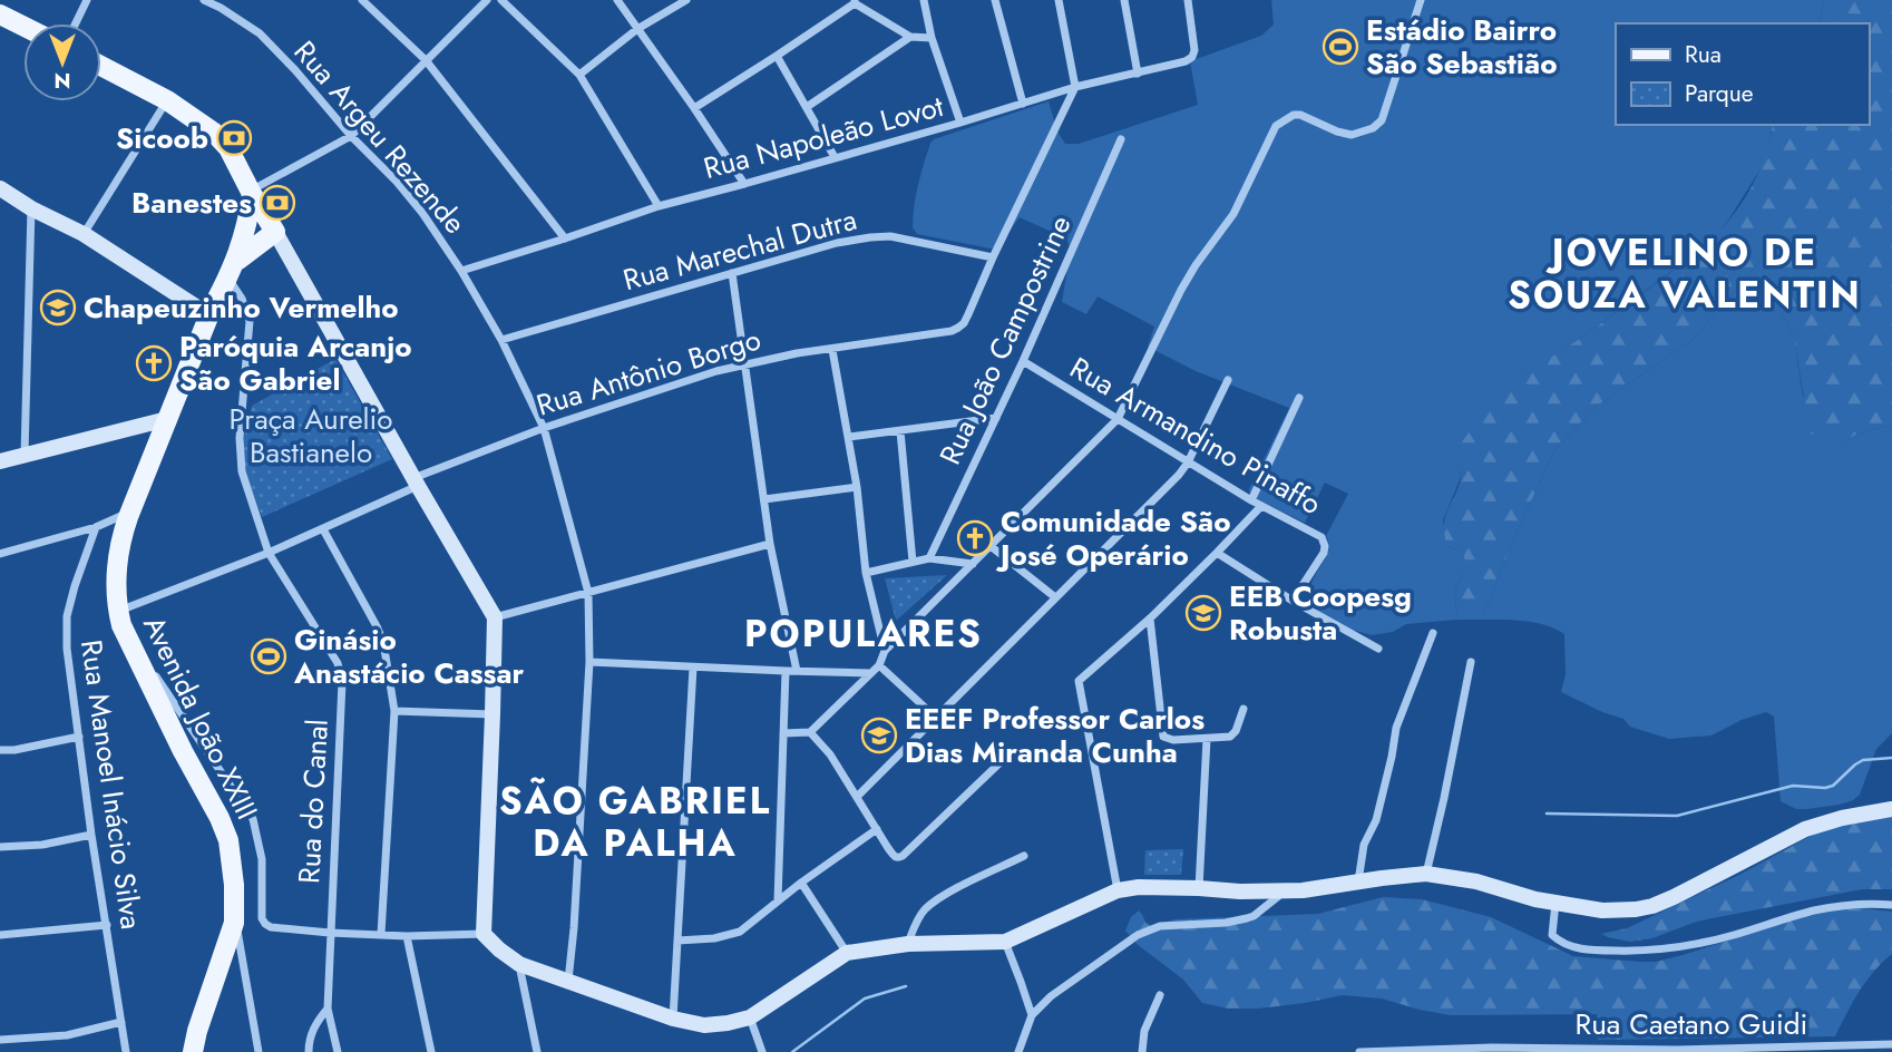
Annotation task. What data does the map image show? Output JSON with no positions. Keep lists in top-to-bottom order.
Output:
{
  "streets": {
    "main road": ["Avenida João XXIII"],
    "street": [
      "Rua Argeu Rezende",
      "Rua Napoleão Lovot",
      "Rua Marechal Dutra",
      "Rua João Campostrine",
      "Rua Antônio Borgo",
      "Rua Armandino Pinaffo",
      "Rua Manoel Inácio Silva",
      "Rua do Canal",
      "Rua Caetano Guidi"
    ]
  },
  "crossings": [
    ["Rua Argeu Rezende", "Rua Napoleão Lovot"],
    ["Rua Argeu Rezende", "Rua Marechal Dutra"],
    ["Rua Argeu Rezende", "Rua Antônio Borgo"],
    ["Rua Marechal Dutra", "Rua Antônio Borgo"],
    ["Rua João Campostrine", "Rua Armandino Pinaffo"],
    ["Rua Antônio Borgo", "Avenida João XXIII"],
    ["Rua Antônio Borgo", "Rua do Canal"],
    ["Avenida João XXIII", "Rua do Canal"]
  ],
  "districts": ["JOVELINO DE SOUZA VALENTIN", "POPULARES", "SÃO GABRIEL DA PALHA"],
  "parks": ["Praça Aurelio Bastianelo"],
  "places": {
    "sports": ["Estádio Bairro São Sebastião", "Ginásio Anastácio Cassar"],
    "bank": ["Sicoob", "Banestes"],
    "school or university": ["Chapeuzinho Vermelho", "EEB Coopesg Robusta", "EEEF Professor Carlos Dias Miranda Cunha"],
    "church": ["Paróquia Arcanjo São Gabriel", "Comunidade São José Operário"]
  },
  "legend": ["Rua", "Parque"],
  "north": "bottom"
}
